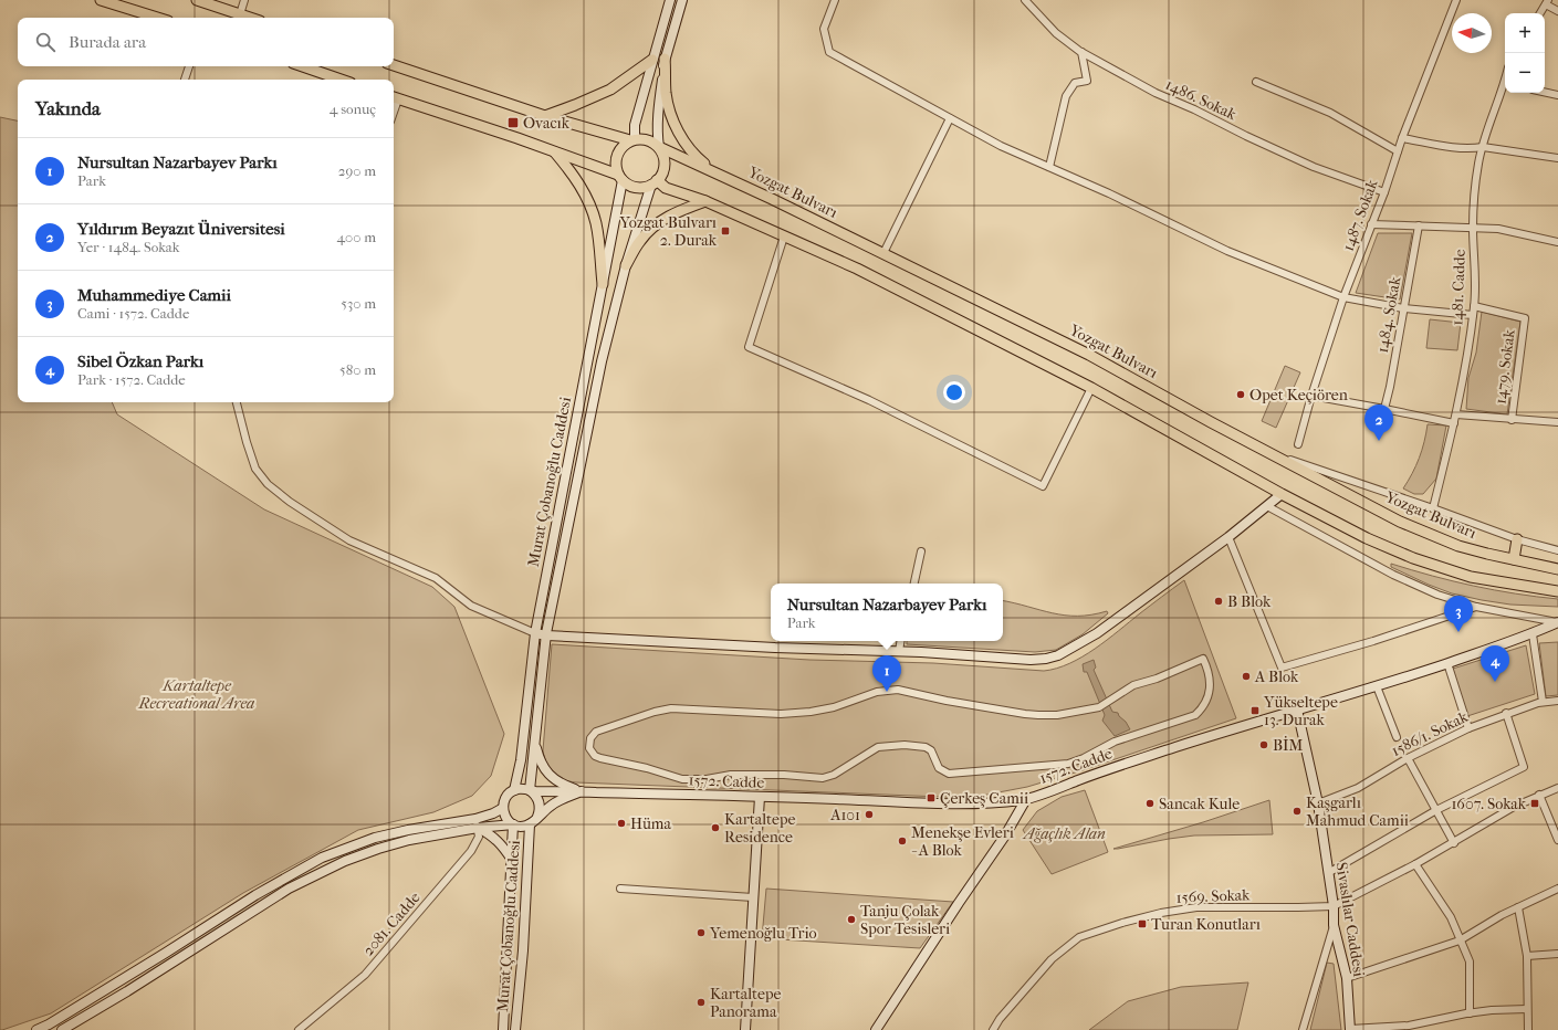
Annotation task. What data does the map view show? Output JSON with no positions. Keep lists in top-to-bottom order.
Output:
{
  "streets": {
    "main road": [
      "Yozgat Bulvarı",
      "Murat Çobanoğlu Caddesi",
      "1572. Cadde",
      "Sivaslılar Caddesi"
    ],
    "street": [
      "1486. Sokak",
      "1487. Sokak",
      "1481. Cadde",
      "1484. Sokak",
      "1479. Sokak",
      "1586/1. Sokak",
      "1569. Sokak",
      "2081. Cadde"
    ]
  },
  "crossings": [
    ["1486. Sokak", "1487. Sokak"],
    ["Yozgat Bulvarı", "Murat Çobanoğlu Caddesi"],
    ["1481. Cadde", "1479. Sokak"],
    ["Murat Çobanoğlu Caddesi", "1572. Cadde"],
    ["1586/1. Sokak", "Sivaslılar Caddesi"],
    ["1572. Cadde", "Sivaslılar Caddesi"],
    ["1569. Sokak", "Sivaslılar Caddesi"]
  ],
  "parks": ["Kartaltepe Recreational Area", "Ağaçlık Alan"],
  "places": {
    "transit": [
      "Ovacık",
      "Yozgat Bulvarı 2. Durak",
      "Yükseltepe 13. Durak",
      "Çerkeş Camii",
      "1607. Sokak",
      "Turan Konutları"
    ],
    "other": [
      "Opet Keçiören",
      "B Blok",
      "A Blok",
      "BİM",
      "Sancak Kule",
      "Kaşgarlı Mahmud Camii",
      "A101",
      "Hüma",
      "Kartaltepe Residence",
      "Menekşe Evleri - A Blok",
      "Tanju Çolak Spor Tesisleri",
      "Yemenoğlu Trio",
      "Kartaltepe Panorama"
    ]
  },
  "north": "left",
  "page": {
    "map_buttons": ["+", "−"],
    "search": "Burada ara",
    "heading": ["Yakında", "4 sonuç"],
    "list": [
      {
        "mark": "1",
        "name": "Nursultan Nazarbayev Parkı",
        "note": "Park",
        "value": "290 m"
      },
      {
        "mark": "2",
        "name": "Yıldırım Beyazıt Üniversitesi",
        "note": "Yer · 1484. Sokak",
        "value": "400 m"
      },
      {
        "mark": "3",
        "name": "Muhammediye Camii",
        "note": "Cami · 1572. Cadde",
        "value": "530 m"
      },
      {
        "mark": "4",
        "name": "Sibel Özkan Parkı",
        "note": "Park · 1572. Cadde",
        "value": "580 m"
      }
    ],
    "pins": [
      "2",
      "3",
      "4",
      "1"
    ],
    "popup": ["Nursultan Nazarbayev Parkı", "Park"]
  }
}
